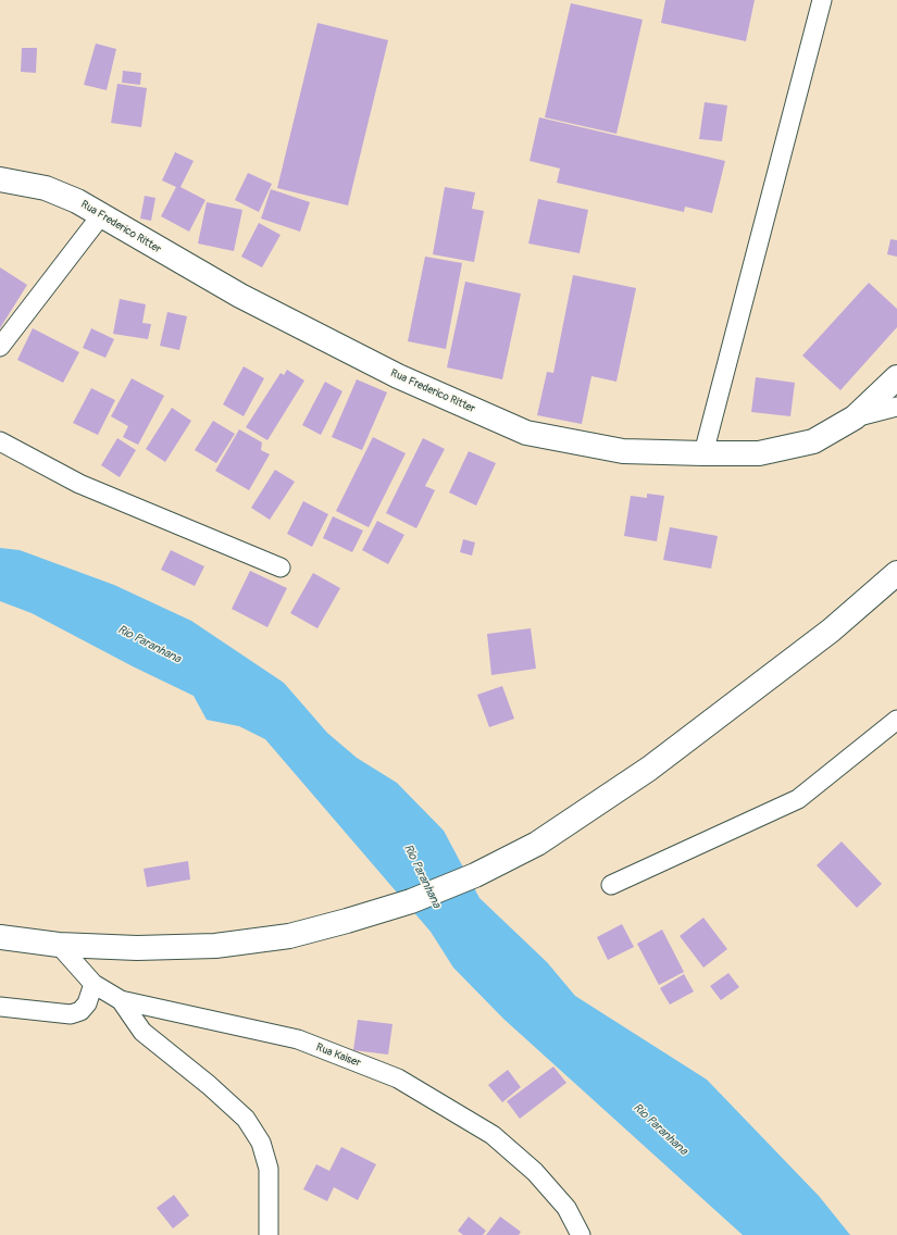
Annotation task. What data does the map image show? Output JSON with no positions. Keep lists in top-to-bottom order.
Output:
{
  "streets": {
    "main road": ["Rua Frederico Ritter"],
    "street": ["Rua Kaiser"]
  },
  "water": ["Rio Paranhana"]
}
